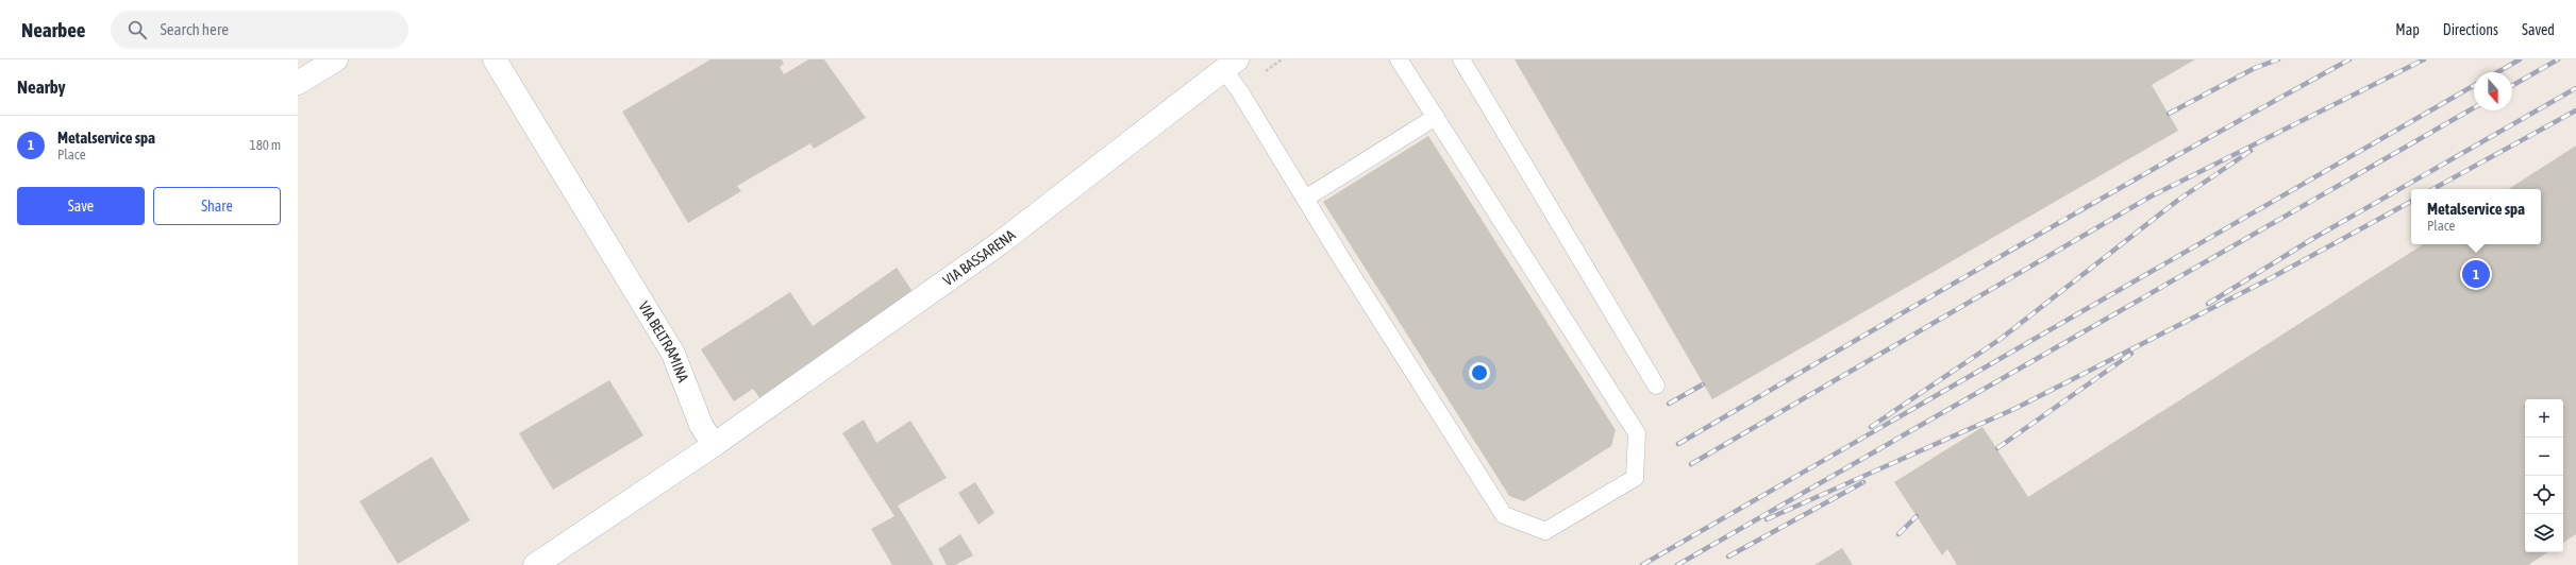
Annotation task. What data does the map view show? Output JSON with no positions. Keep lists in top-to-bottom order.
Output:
{
  "streets": {
    "street": ["VIA BASSARENA", "VIA BELTRAMINA"]
  },
  "crossings": [
    ["VIA BASSARENA", "VIA BELTRAMINA"]
  ],
  "north": "bottom",
  "page": {
    "header": "Nearbee",
    "search": "Search here",
    "nav": ["Map", "Directions", "Saved"],
    "heading": "Nearby",
    "list": [
      {
        "mark": "1",
        "name": "Metalservice spa",
        "note": "Place",
        "value": "180 m"
      }
    ],
    "buttons": ["Save", "Share"],
    "popup": ["Metalservice spa", "Place"],
    "pins": "1",
    "map_buttons": ["+", "−"]
  }
}
